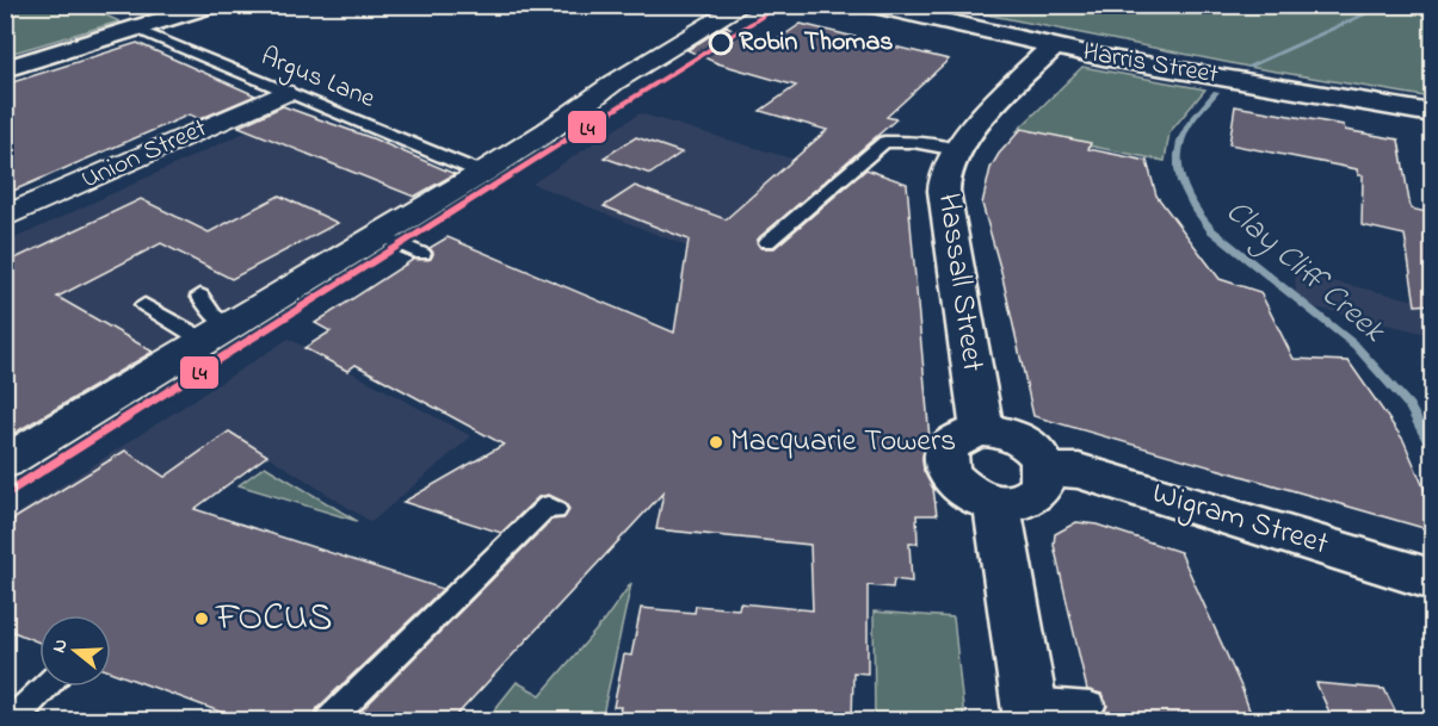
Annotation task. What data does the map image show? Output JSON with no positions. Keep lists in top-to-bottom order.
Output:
{
  "streets": {
    "street": [
      "Harris Street",
      "Union Street",
      "Hassall Street",
      "Wigram Street"
    ],
    "lane": ["Argus Lane"]
  },
  "crossings": [
    ["Harris Street", "Hassall Street"],
    ["Argus Lane", "Union Street"],
    ["Hassall Street", "Wigram Street"]
  ],
  "water": ["Clay Cliff Creek"],
  "places": ["Robin Thomas", "Macquarie Towers", "FOCUS"],
  "lines": ["transit line L4"],
  "north": "left"
}
